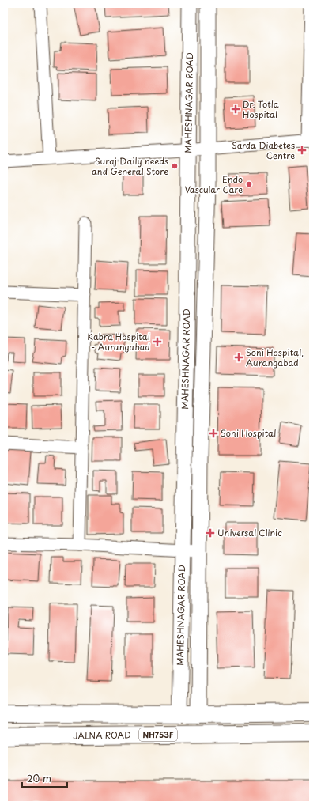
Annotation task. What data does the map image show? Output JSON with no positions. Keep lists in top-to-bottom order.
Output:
{
  "streets": {
    "highway": ["NH753F", "JALNA ROAD"],
    "street": ["MAHESHNAGAR ROAD"]
  },
  "places": {
    "health": [
      "Dr. Totla Hospital",
      "Sarda Diabetes Centre",
      "Kabra Hospital - Aurangabad",
      "Soni Hospital, Aurangabad",
      "Soni Hospital",
      "Universal Clinic"
    ],
    "other": ["Suraj Daily needs and General Store", "Endo Vascular Care"]
  },
  "scale_bar": "20 m"
}
